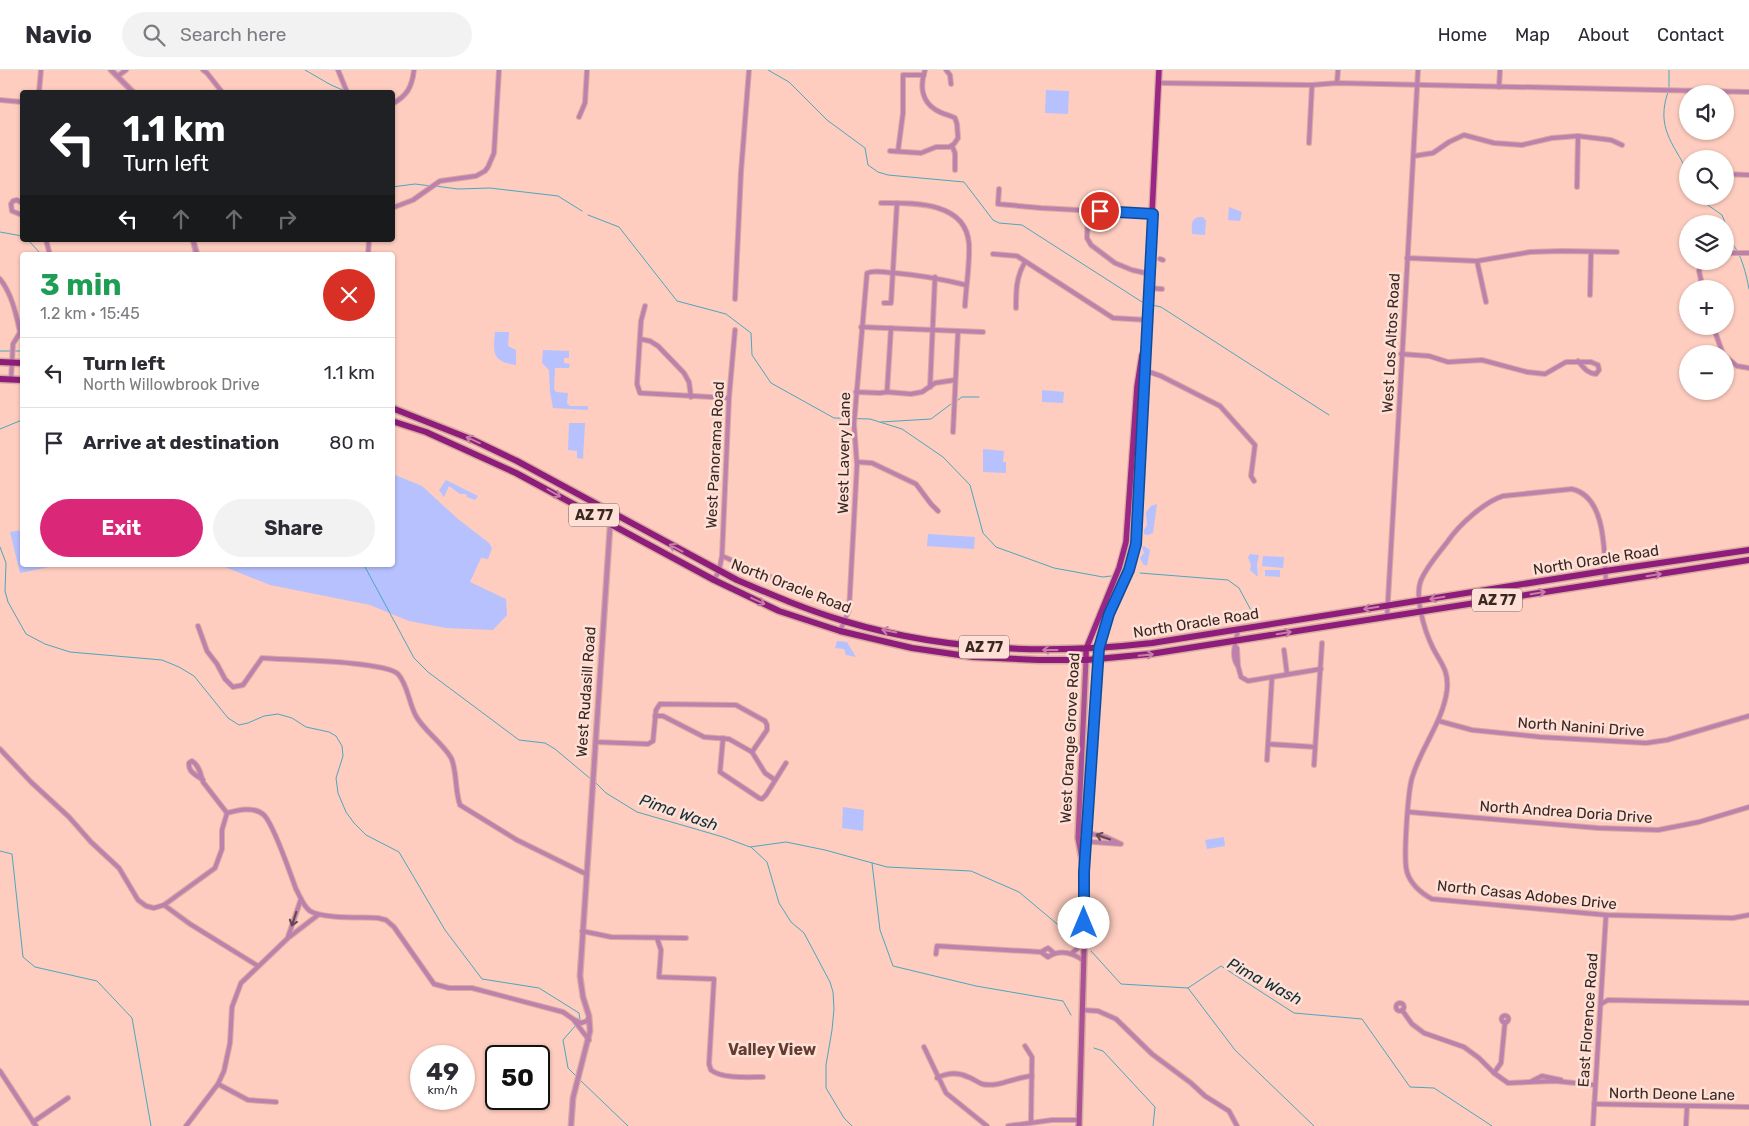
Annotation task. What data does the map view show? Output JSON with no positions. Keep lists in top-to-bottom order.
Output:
{
  "streets": {
    "highway": ["AZ 77", "North Oracle Road"],
    "main road": ["West Orange Grove Road"],
    "street": [
      "West Los Altos Road",
      "West Lavery Lane",
      "West Panorama Road",
      "West Rudasill Road",
      "North Nanini Drive",
      "North Andrea Doria Drive",
      "North Casas Adobes Drive",
      "East Florence Road",
      "North Deone Lane"
    ]
  },
  "crossings": [
    ["West Los Altos Road", "North Oracle Road"],
    ["West Lavery Lane", "North Oracle Road"],
    ["West Panorama Road", "North Oracle Road"],
    ["North Oracle Road", "West Rudasill Road"],
    ["North Oracle Road", "West Orange Grove Road"],
    ["North Oracle Road", "North Casas Adobes Drive"],
    ["North Nanini Drive", "North Casas Adobes Drive"],
    ["North Andrea Doria Drive", "North Casas Adobes Drive"],
    ["North Casas Adobes Drive", "East Florence Road"],
    ["East Florence Road", "North Deone Lane"]
  ],
  "districts": ["Valley View"],
  "water": ["Pima Wash"],
  "page": {
    "header": "Navio",
    "search": "Search here",
    "nav": [
      "Home",
      "Map",
      "About",
      "Contact"
    ],
    "map_buttons": ["+", "−"],
    "turn": ["1.1 km", "Turn left"],
    "heading": ["3 min", "1.2 km · 15:45"],
    "list": [
      {
        "name": "Turn left",
        "note": "North Willowbrook Drive",
        "value": "1.1 km"
      },
      {
        "name": "Arrive at destination",
        "value": "80 m"
      }
    ],
    "buttons": ["Exit", "Share"],
    "speed": "49 km/h",
    "limit": "50"
  }
}
